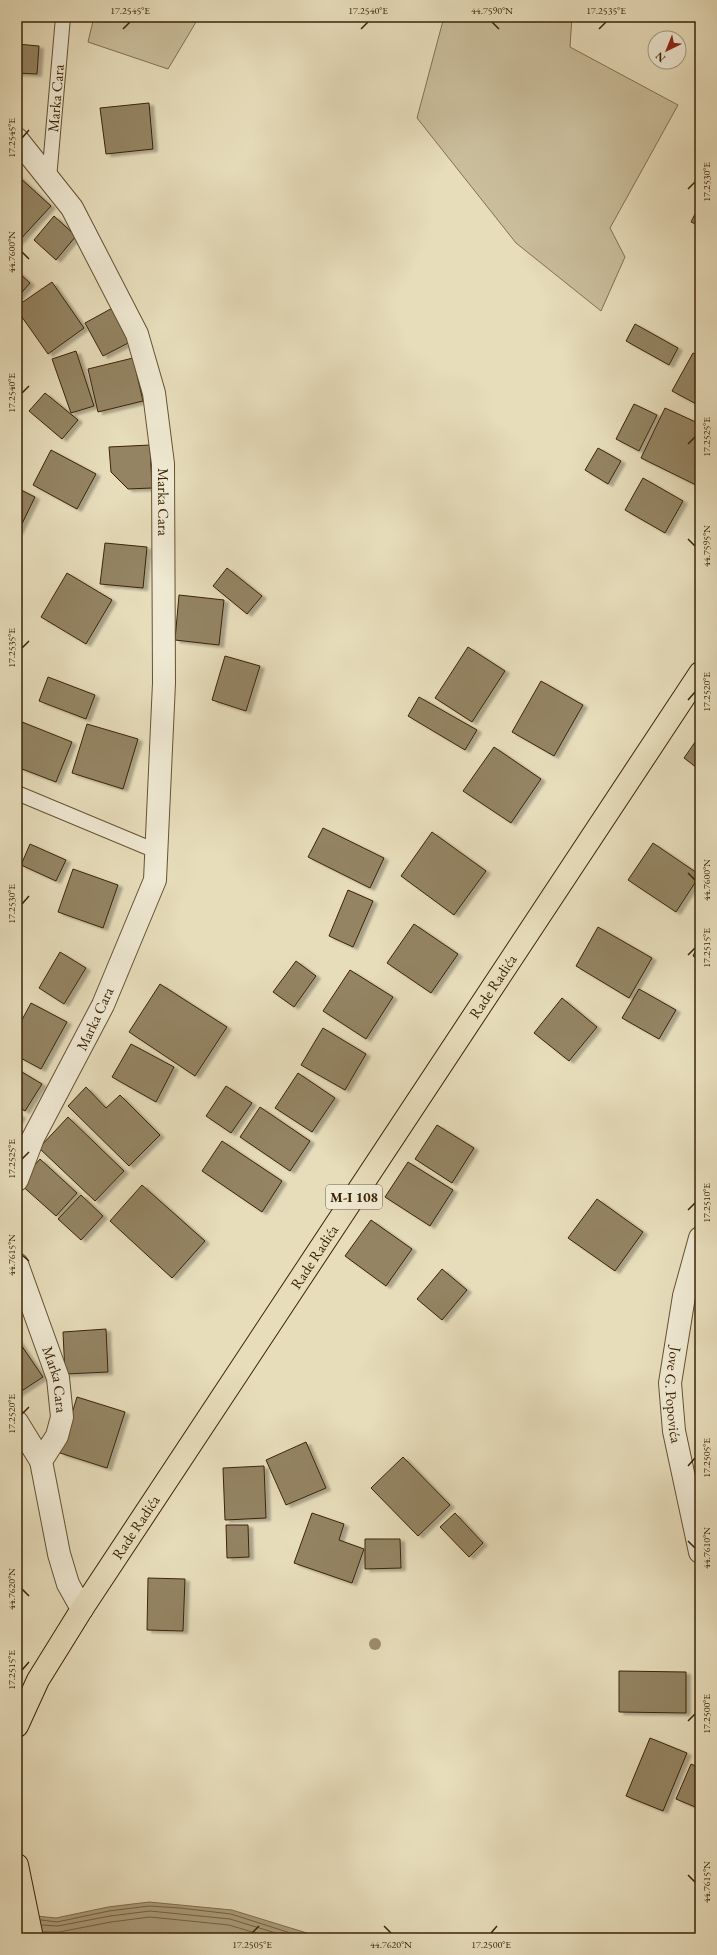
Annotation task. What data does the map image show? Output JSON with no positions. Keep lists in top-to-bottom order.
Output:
{
  "streets": {
    "main road": ["Rade Radića", "M-I 108"],
    "street": ["Marka Cara", "Jove G. Popovića"]
  },
  "north": "bottom left",
  "coordinates": [
    "17.2545°E",
    "17.2540°E",
    "44.7590°N",
    "17.2535°E",
    "17.2530°E",
    "44.7600°N",
    "17.2525°E",
    "44.7595°N",
    "17.2520°E",
    "17.2515°E",
    "17.2510°E",
    "44.7615°N",
    "17.2505°E",
    "44.7610°N",
    "44.7620°N",
    "17.2500°E"
  ]
}
